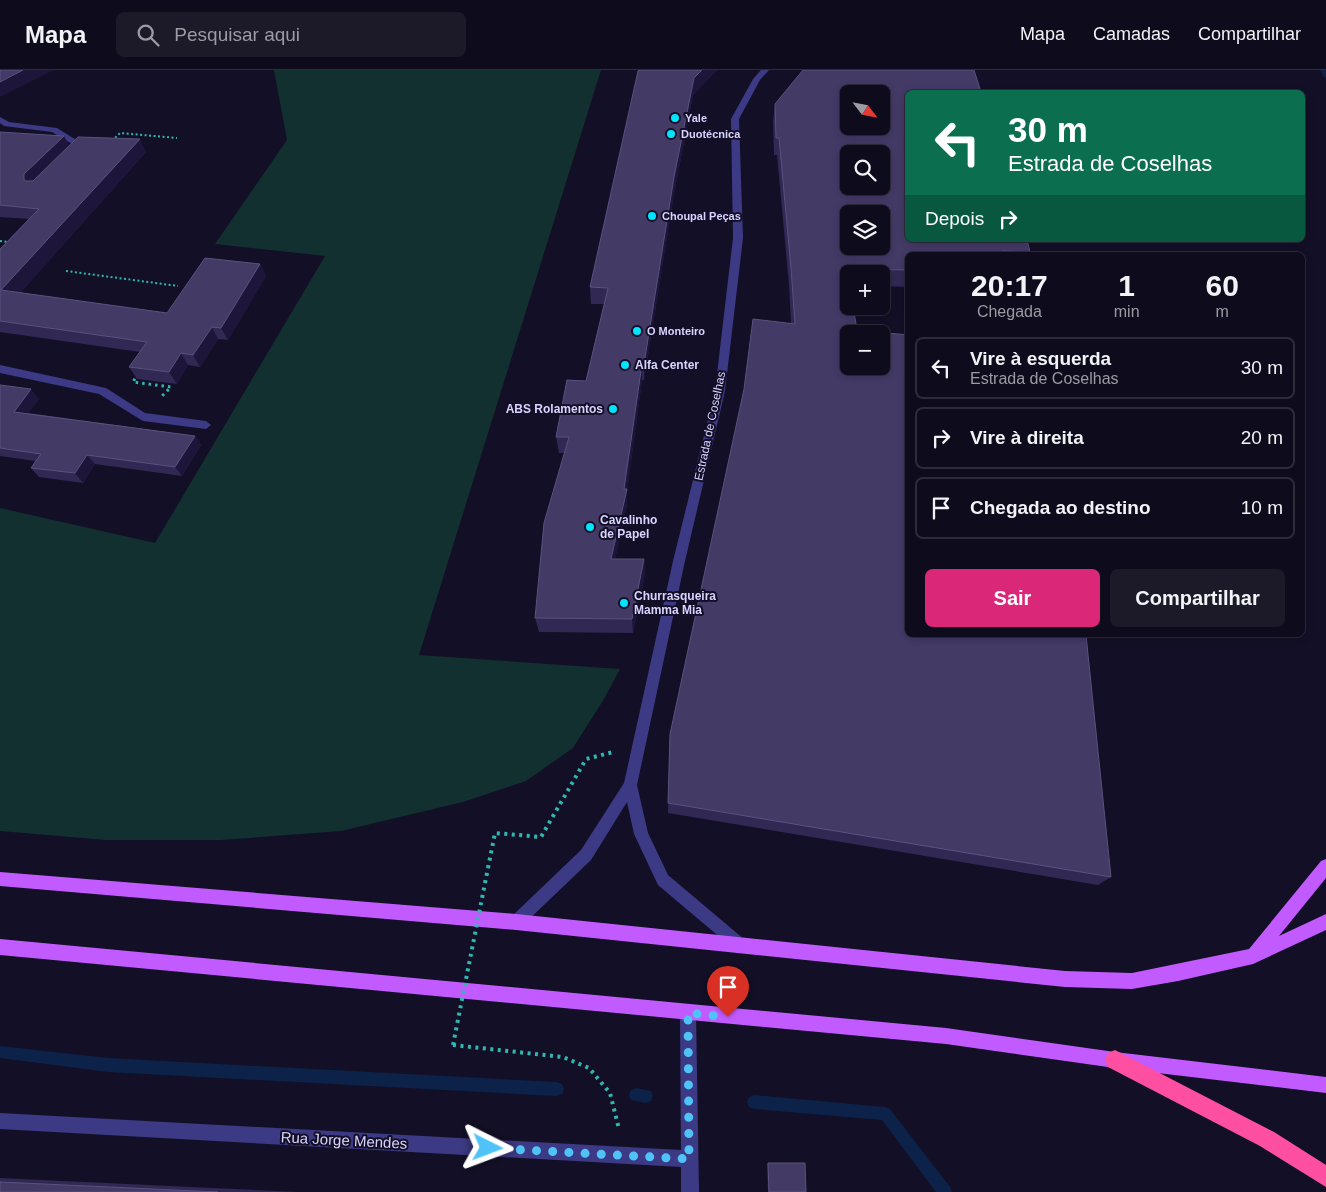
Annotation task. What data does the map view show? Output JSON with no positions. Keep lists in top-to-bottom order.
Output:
{
  "streets": {
    "street": ["Estrada de Coselhas", "Rua Jorge Mendes"]
  },
  "places": [
    "Yale",
    "Duotécnica",
    "Choupal Peças",
    "O Monteiro",
    "Alfa Center",
    "ABS Rolamentos",
    "Cavalinho de Papel",
    "Churrasqueira Mamma Mia"
  ],
  "north": "bottom right",
  "page": {
    "header": "Mapa",
    "search": "Pesquisar aqui",
    "nav": ["Mapa", "Camadas", "Compartilhar"],
    "map_buttons": ["+", "−"],
    "turn": ["30 m", "Estrada de Coselhas"],
    "then": "Depois",
    "eta": [
      "20:17",
      "Chegada",
      "1",
      "min",
      "60",
      "m"
    ],
    "list": [
      {
        "name": "Vire à esquerda",
        "note": "Estrada de Coselhas",
        "value": "30 m"
      },
      {
        "name": "Vire à direita",
        "value": "20 m"
      },
      {
        "name": "Chegada ao destino",
        "value": "10 m"
      }
    ],
    "buttons": ["Sair", "Compartilhar"]
  }
}
